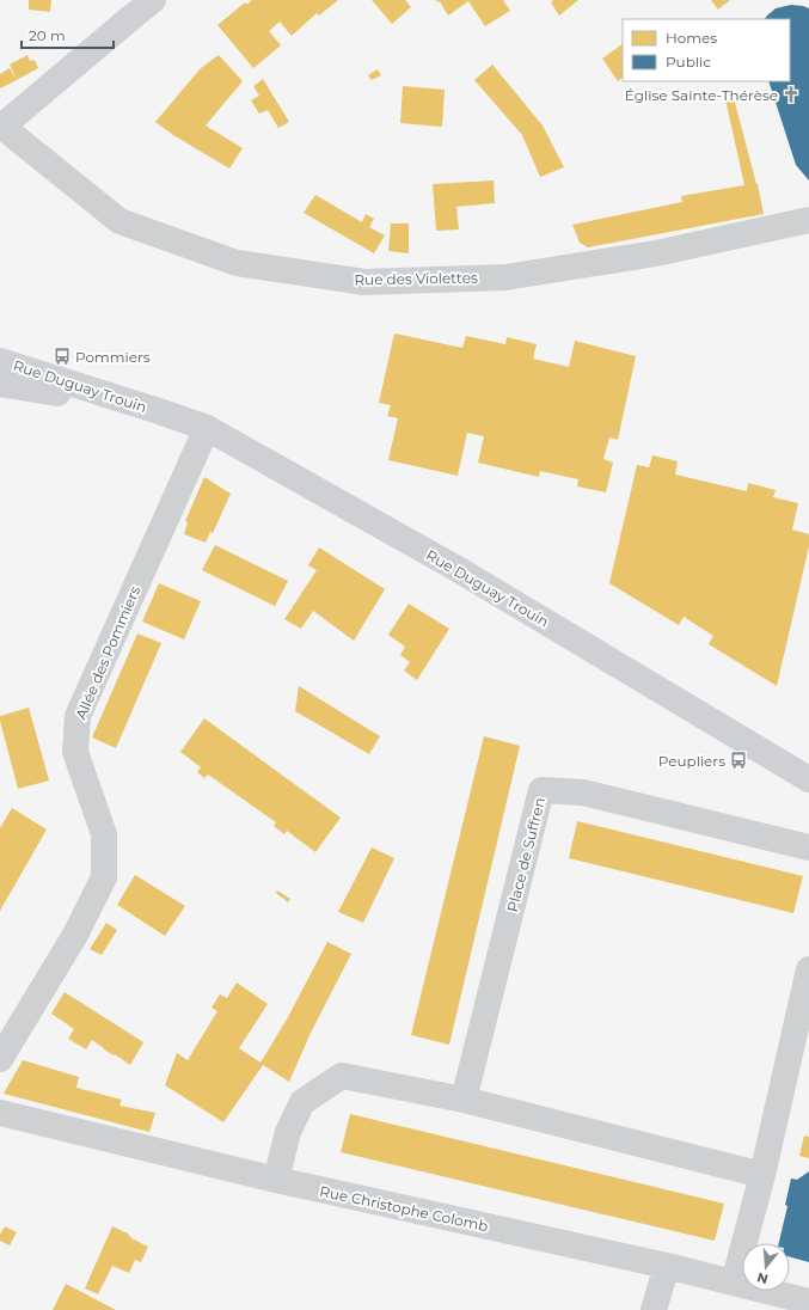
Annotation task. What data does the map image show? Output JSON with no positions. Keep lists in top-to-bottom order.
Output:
{
  "streets": {
    "street": [
      "Rue des Violettes",
      "Rue Duguay Trouin",
      "Allée des Pommiers",
      "Place de Suffren",
      "Rue Christophe Colomb"
    ]
  },
  "crossings": [
    ["Rue Duguay Trouin", "Allée des Pommiers"]
  ],
  "places": {
    "church": ["Église Sainte-Thérèse"],
    "bus stop": ["Pommiers", "Peupliers"]
  },
  "legend": ["Homes", "Public"],
  "scale_bar": "20 m",
  "north": "bottom"
}
